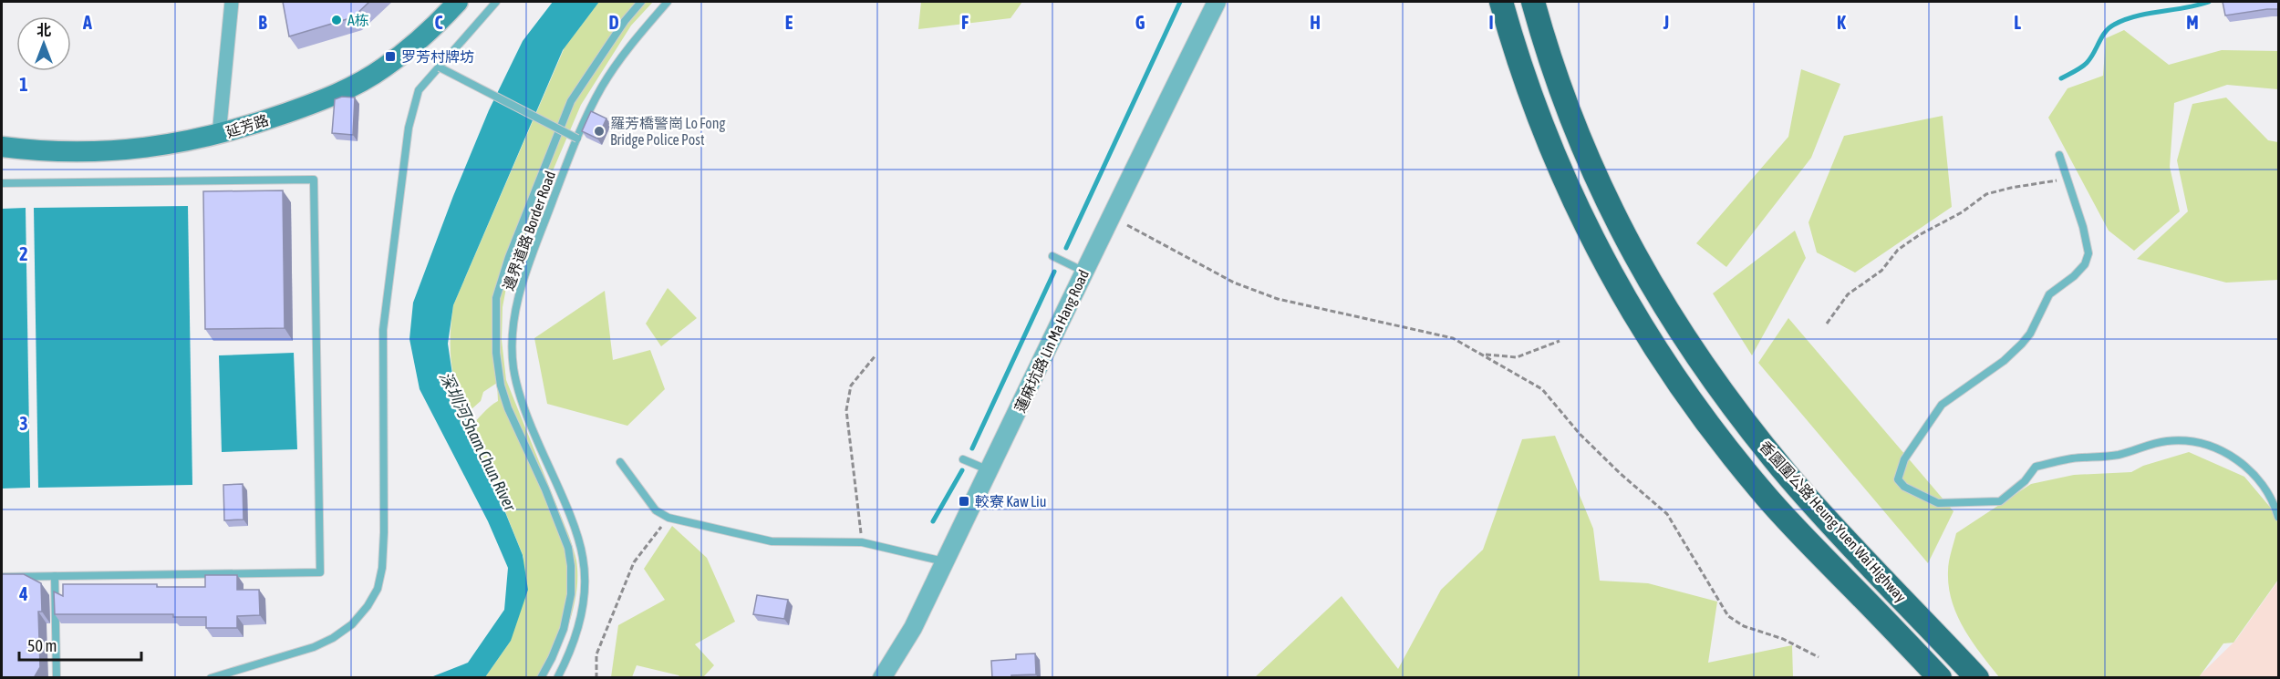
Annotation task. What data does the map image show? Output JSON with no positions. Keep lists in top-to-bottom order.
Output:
{
  "streets": {
    "highway": ["香園圍公路 Heung Yuen Wai Highway"],
    "main road": ["延芳路"],
    "street": ["蓮麻坑路 Lin Ma Hang Road"],
    "lane": ["邊界道路 Border Road"]
  },
  "water": ["深圳河 Sham Chun River"],
  "places": {
    "other": ["A栋", "羅芳橋警崗 Lo Fong Bridge Police Post"],
    "transit": ["罗芳村牌坊", "較寮 Kaw Liu"]
  },
  "scale_bar": "50 m",
  "north": "top",
  "grid": {
    "columns": [
      "A",
      "B",
      "C",
      "D",
      "E",
      "F",
      "G",
      "H",
      "I",
      "J",
      "K",
      "L",
      "M"
    ],
    "rows": [
      "1",
      "2",
      "3",
      "4"
    ]
  }
}
